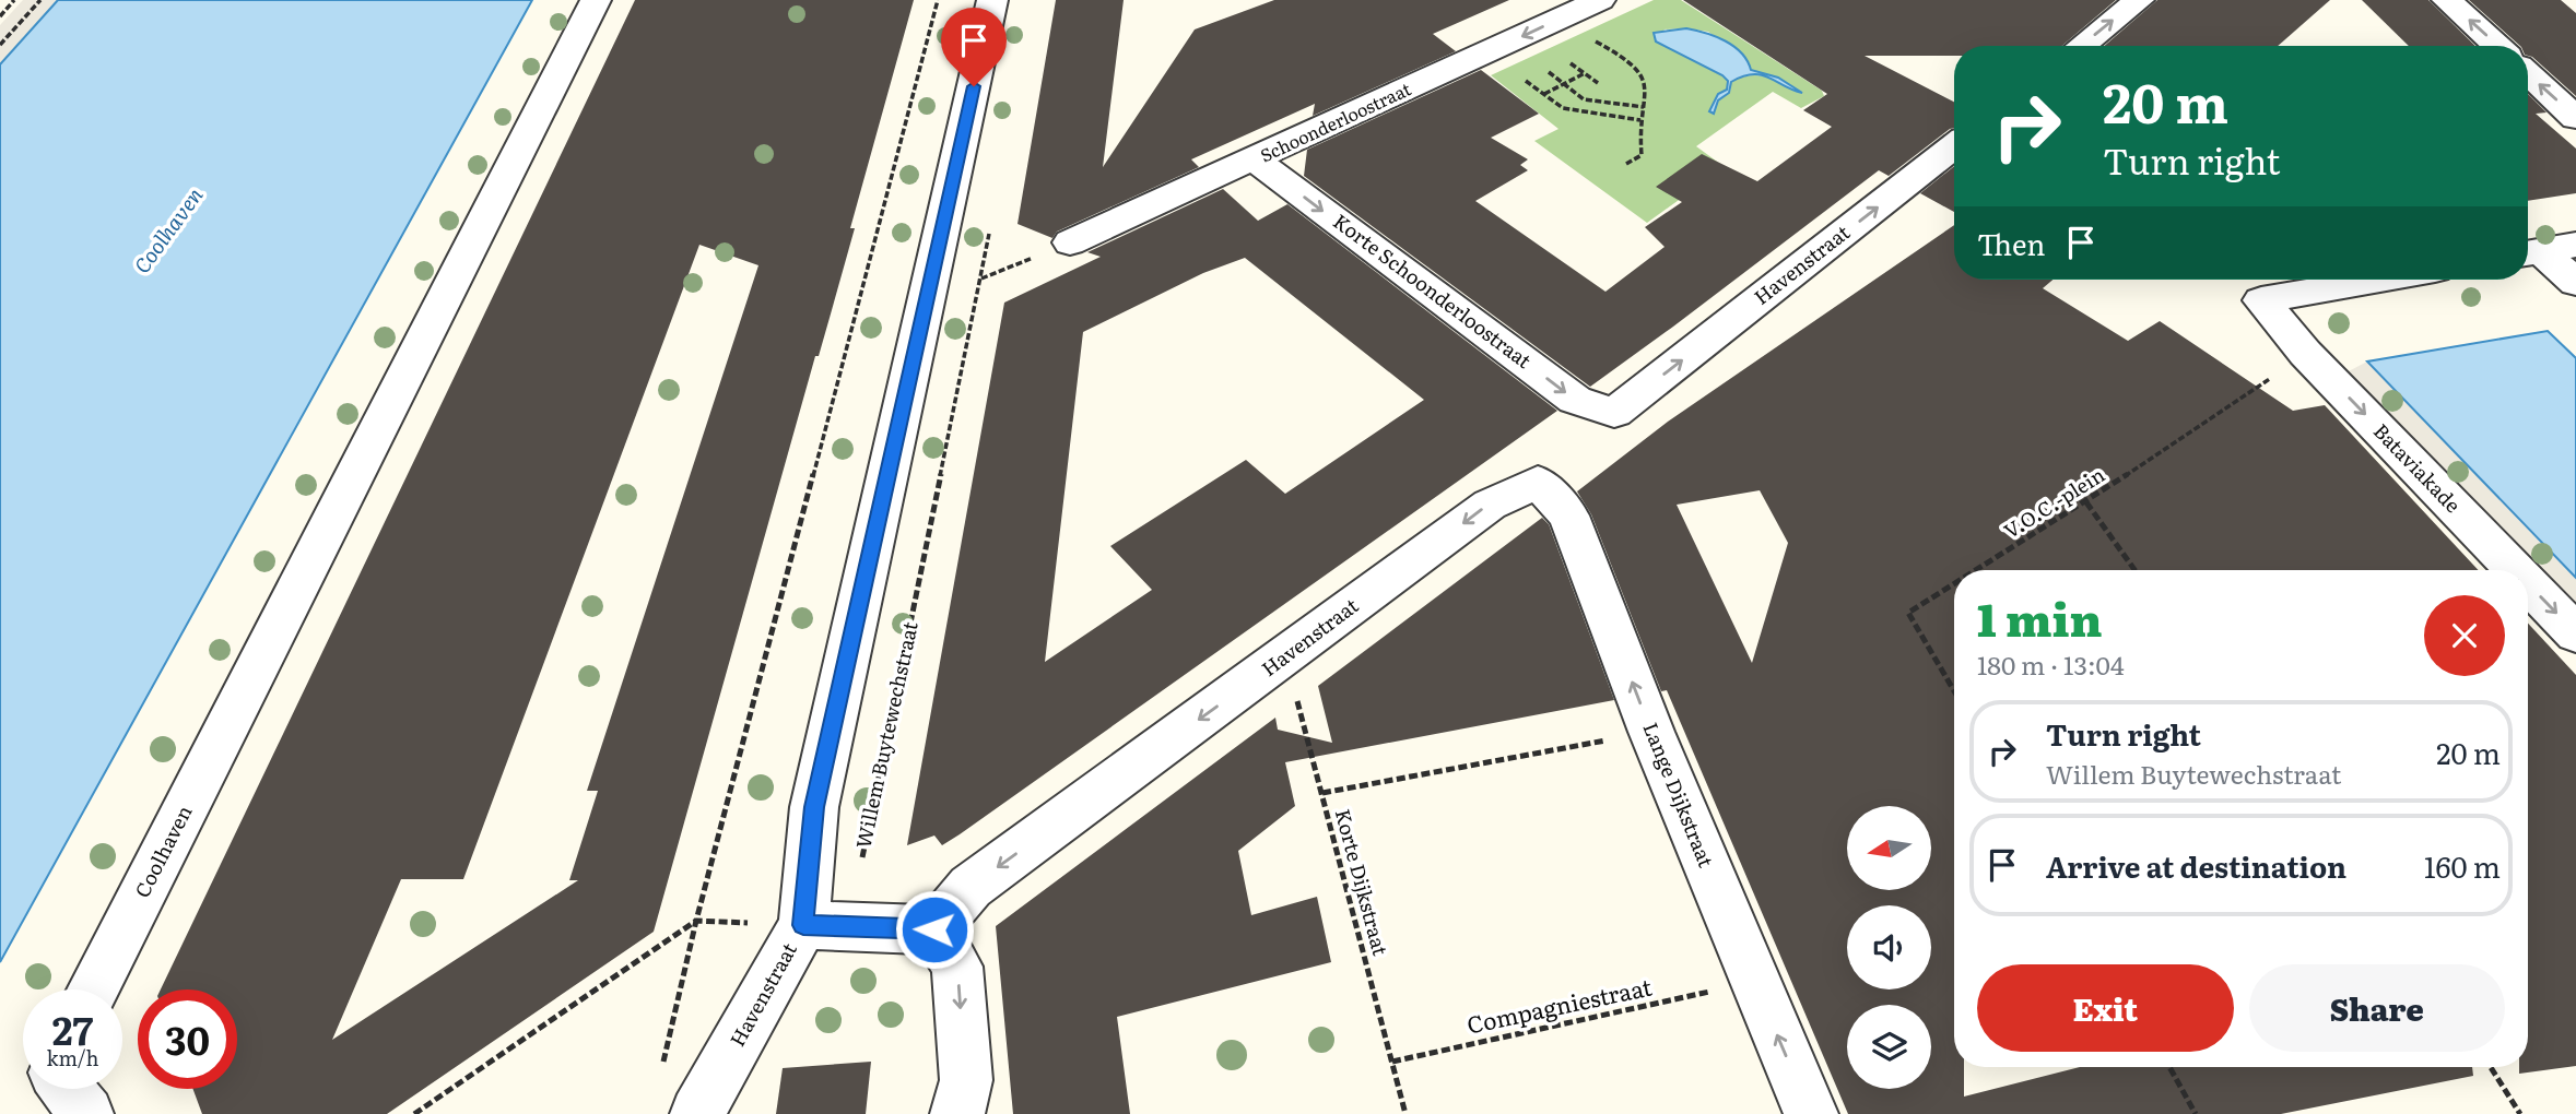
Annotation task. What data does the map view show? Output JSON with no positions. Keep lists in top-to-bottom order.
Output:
{
  "streets": {
    "street": [
      "Schoonderloostraat",
      "Havenstraat",
      "Korte Schoonderloostraat",
      "Bataviakade",
      "Lange Dijkstraat",
      "Coolhaven"
    ],
    "path": [
      "V.O.C.-plein",
      "Willem Buytewechstraat",
      "Korte Dijkstraat",
      "Compagniestraat"
    ]
  },
  "crossings": [
    ["Schoonderloostraat", "Korte Schoonderloostraat"],
    ["Havenstraat", "Korte Schoonderloostraat"],
    ["Havenstraat", "Lange Dijkstraat"],
    ["Havenstraat", "Korte Dijkstraat"],
    ["Bataviakade", "V.O.C.-plein"],
    ["Korte Dijkstraat", "Compagniestraat"]
  ],
  "one_way": [
    "Schoonderloostraat",
    "Korte Schoonderloostraat",
    "Bataviakade",
    "Lange Dijkstraat"
  ],
  "water": ["Coolhaven"],
  "north": "left",
  "page": {
    "turn": ["20 m", "Turn right"],
    "then": "Then",
    "heading": ["1 min", "180 m · 13:04"],
    "list": [
      {
        "name": "Turn right",
        "note": "Willem Buytewechstraat",
        "value": "20 m"
      },
      {
        "name": "Arrive at destination",
        "value": "160 m"
      }
    ],
    "buttons": ["Exit", "Share"],
    "speed": "27 km/h",
    "limit": "30"
  }
}
